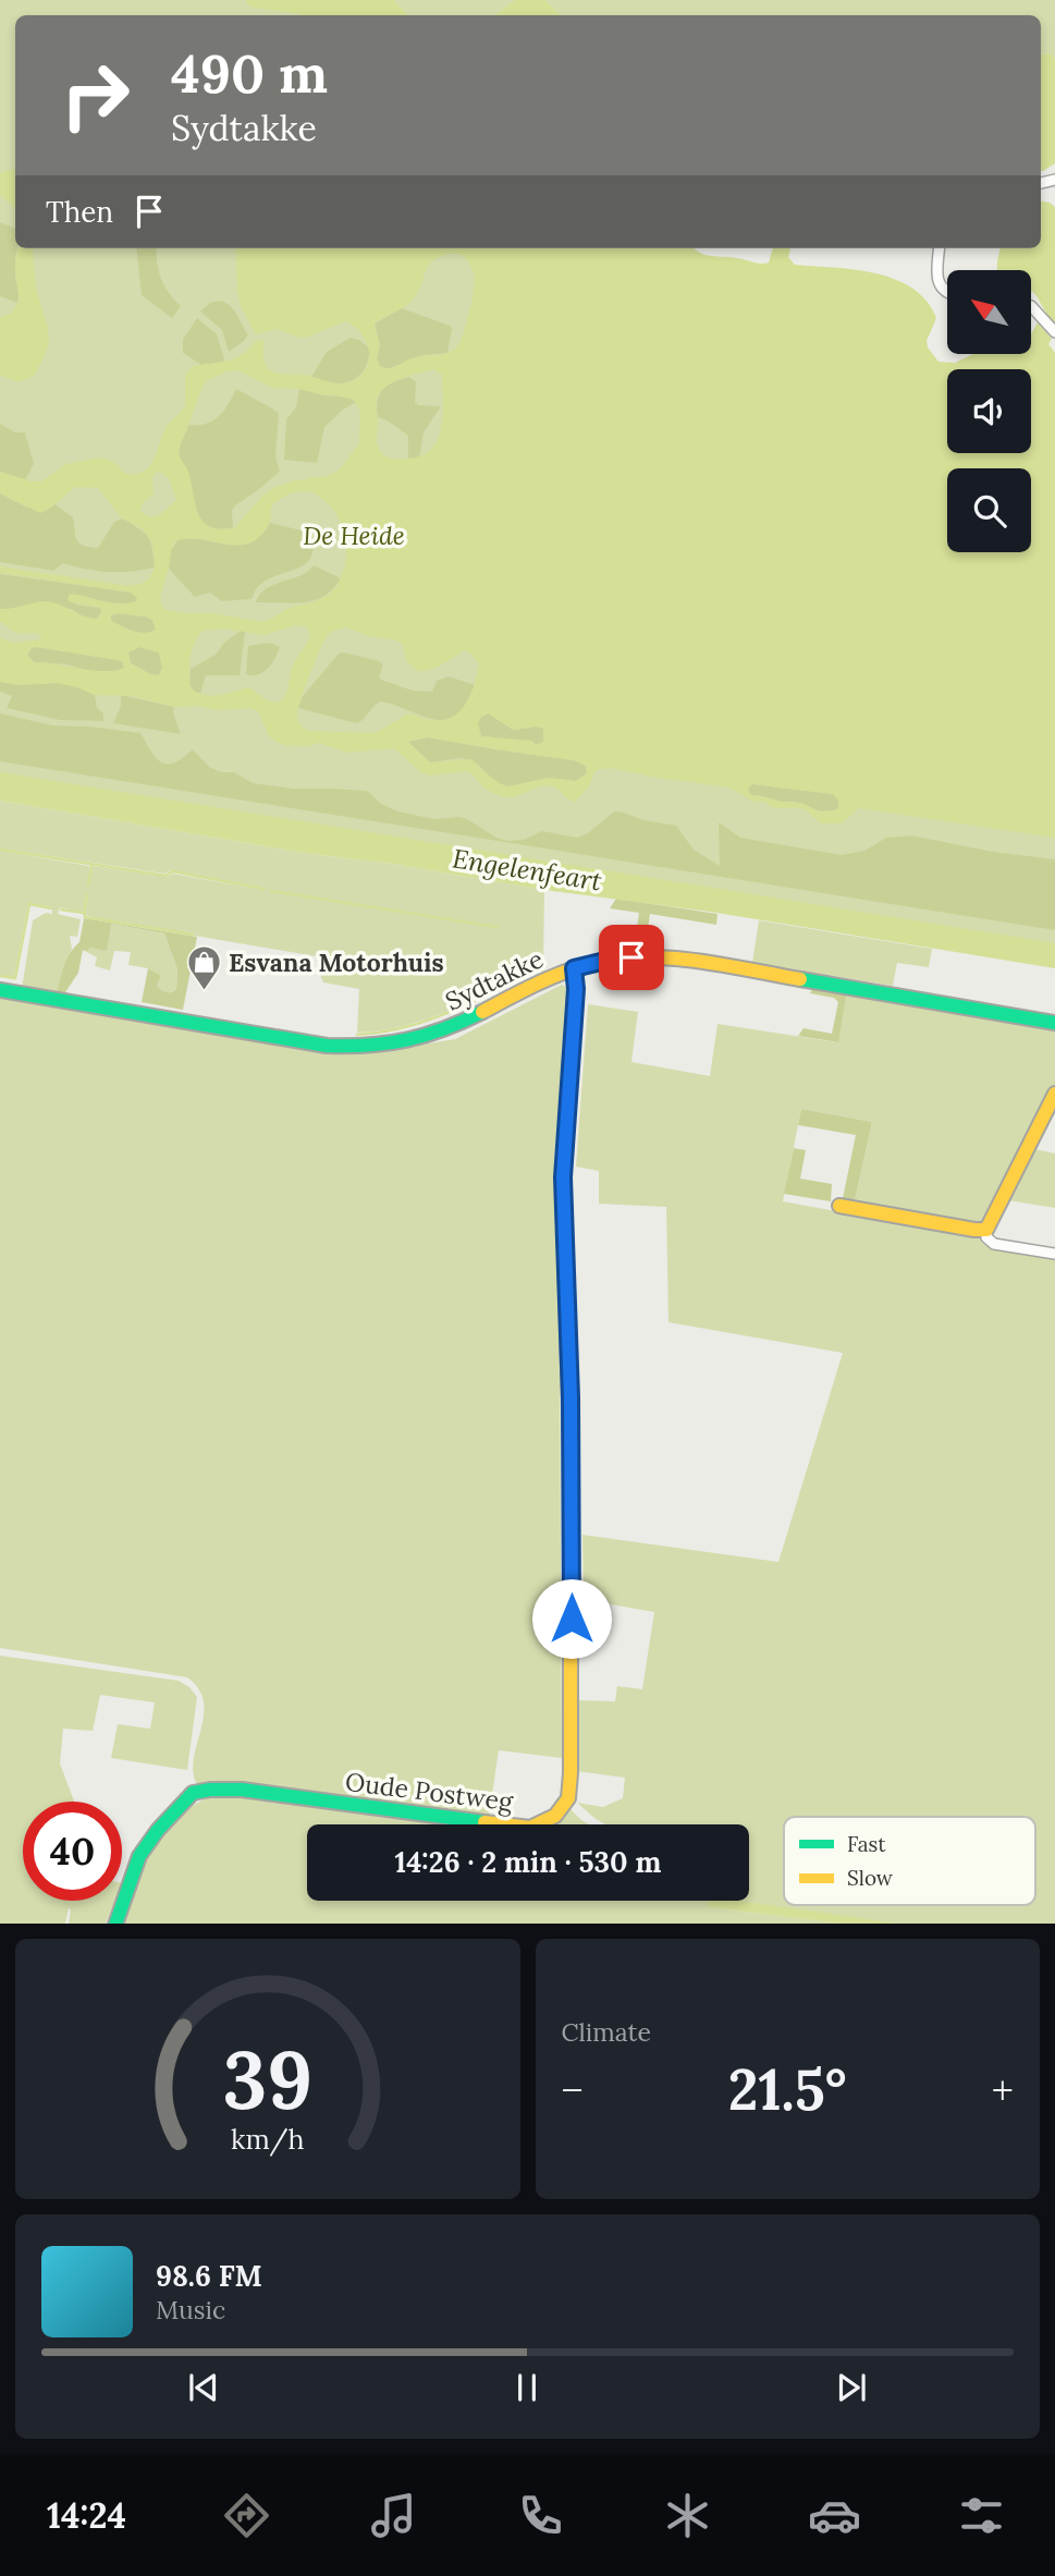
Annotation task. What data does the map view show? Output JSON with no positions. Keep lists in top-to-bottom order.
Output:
{
  "streets": {
    "street": ["Sydtakke", "Oude Postweg"]
  },
  "crossings": [
    ["Sydtakke", "Oude Postweg"]
  ],
  "water": ["Engelenfeart"],
  "parks": ["De Heide"],
  "places": {
    "shop": ["Esvana Motorhuis"]
  },
  "legend": ["Fast", "Slow"],
  "north": "top left",
  "page": {
    "turn": ["490 m", "Sydtakke"],
    "then": "Then",
    "limit": "40",
    "trip": "14:26 · 2 min · 530 m",
    "tile": "Climate",
    "heat": ["−", "21.5°", "+"],
    "song": ["98.6 FM", "Music"],
    "tabs": "14:24",
    "gauge": ["39", "km/h"]
  }
}
